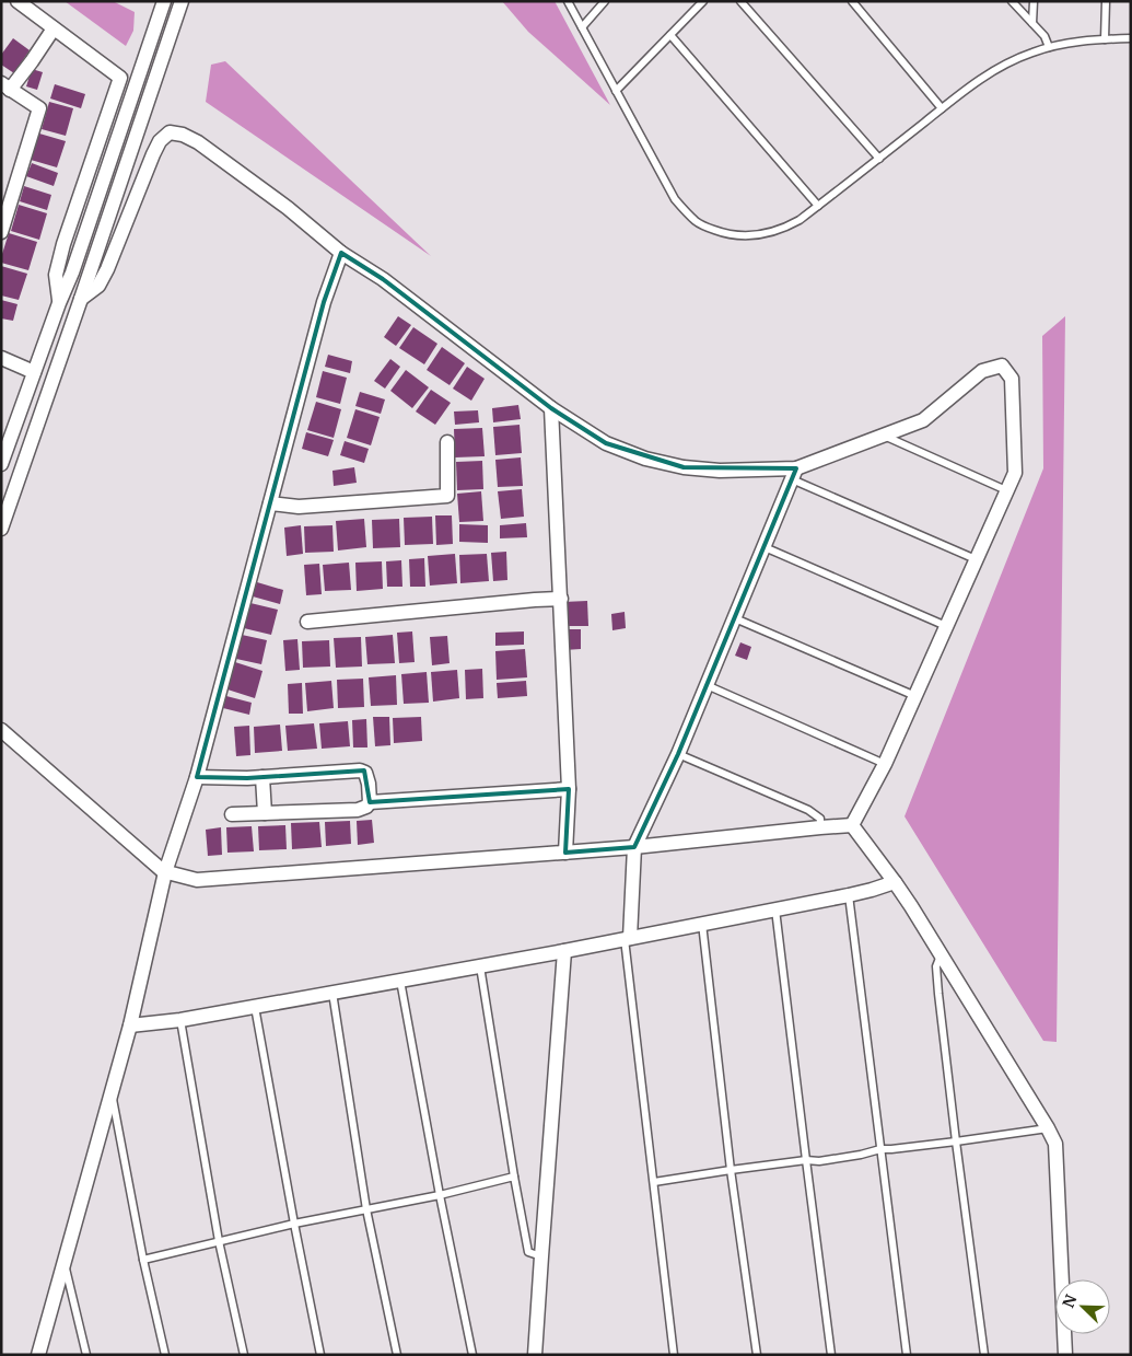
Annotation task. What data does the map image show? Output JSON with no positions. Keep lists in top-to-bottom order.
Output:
{
  "north": "top left"
}
